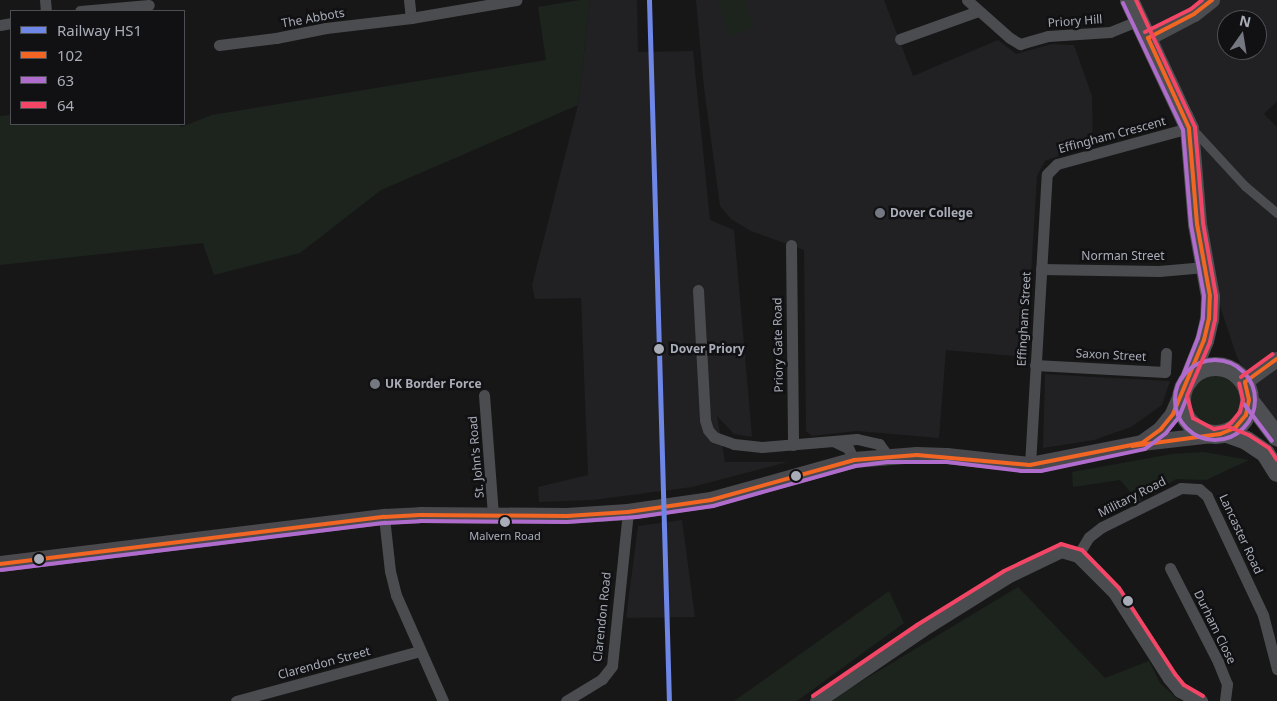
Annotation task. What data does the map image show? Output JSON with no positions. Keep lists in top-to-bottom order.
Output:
{
  "streets": {
    "street": [
      "The Abbots",
      "Priory Hill",
      "Effingham Crescent",
      "Norman Street",
      "Effingham Street",
      "Priory Gate Road",
      "Saxon Street",
      "St. John's Road",
      "Military Road",
      "Lancaster Road",
      "Clarendon Road",
      "Durham Close",
      "Clarendon Street"
    ]
  },
  "crossings": [
    ["Effingham Crescent", "Effingham Street"],
    ["Norman Street", "Effingham Street"],
    ["Effingham Street", "Saxon Street"],
    ["Military Road", "Lancaster Road"]
  ],
  "places": [
    "Dover College",
    "Dover Priory",
    "UK Border Force",
    "Malvern Road"
  ],
  "lines": [
    "rail line HS1",
    "transit line 102",
    "transit line 64",
    "transit line 63"
  ],
  "legend": [
    "Railway HS1",
    "102",
    "63",
    "64"
  ],
  "north": "top"
}
